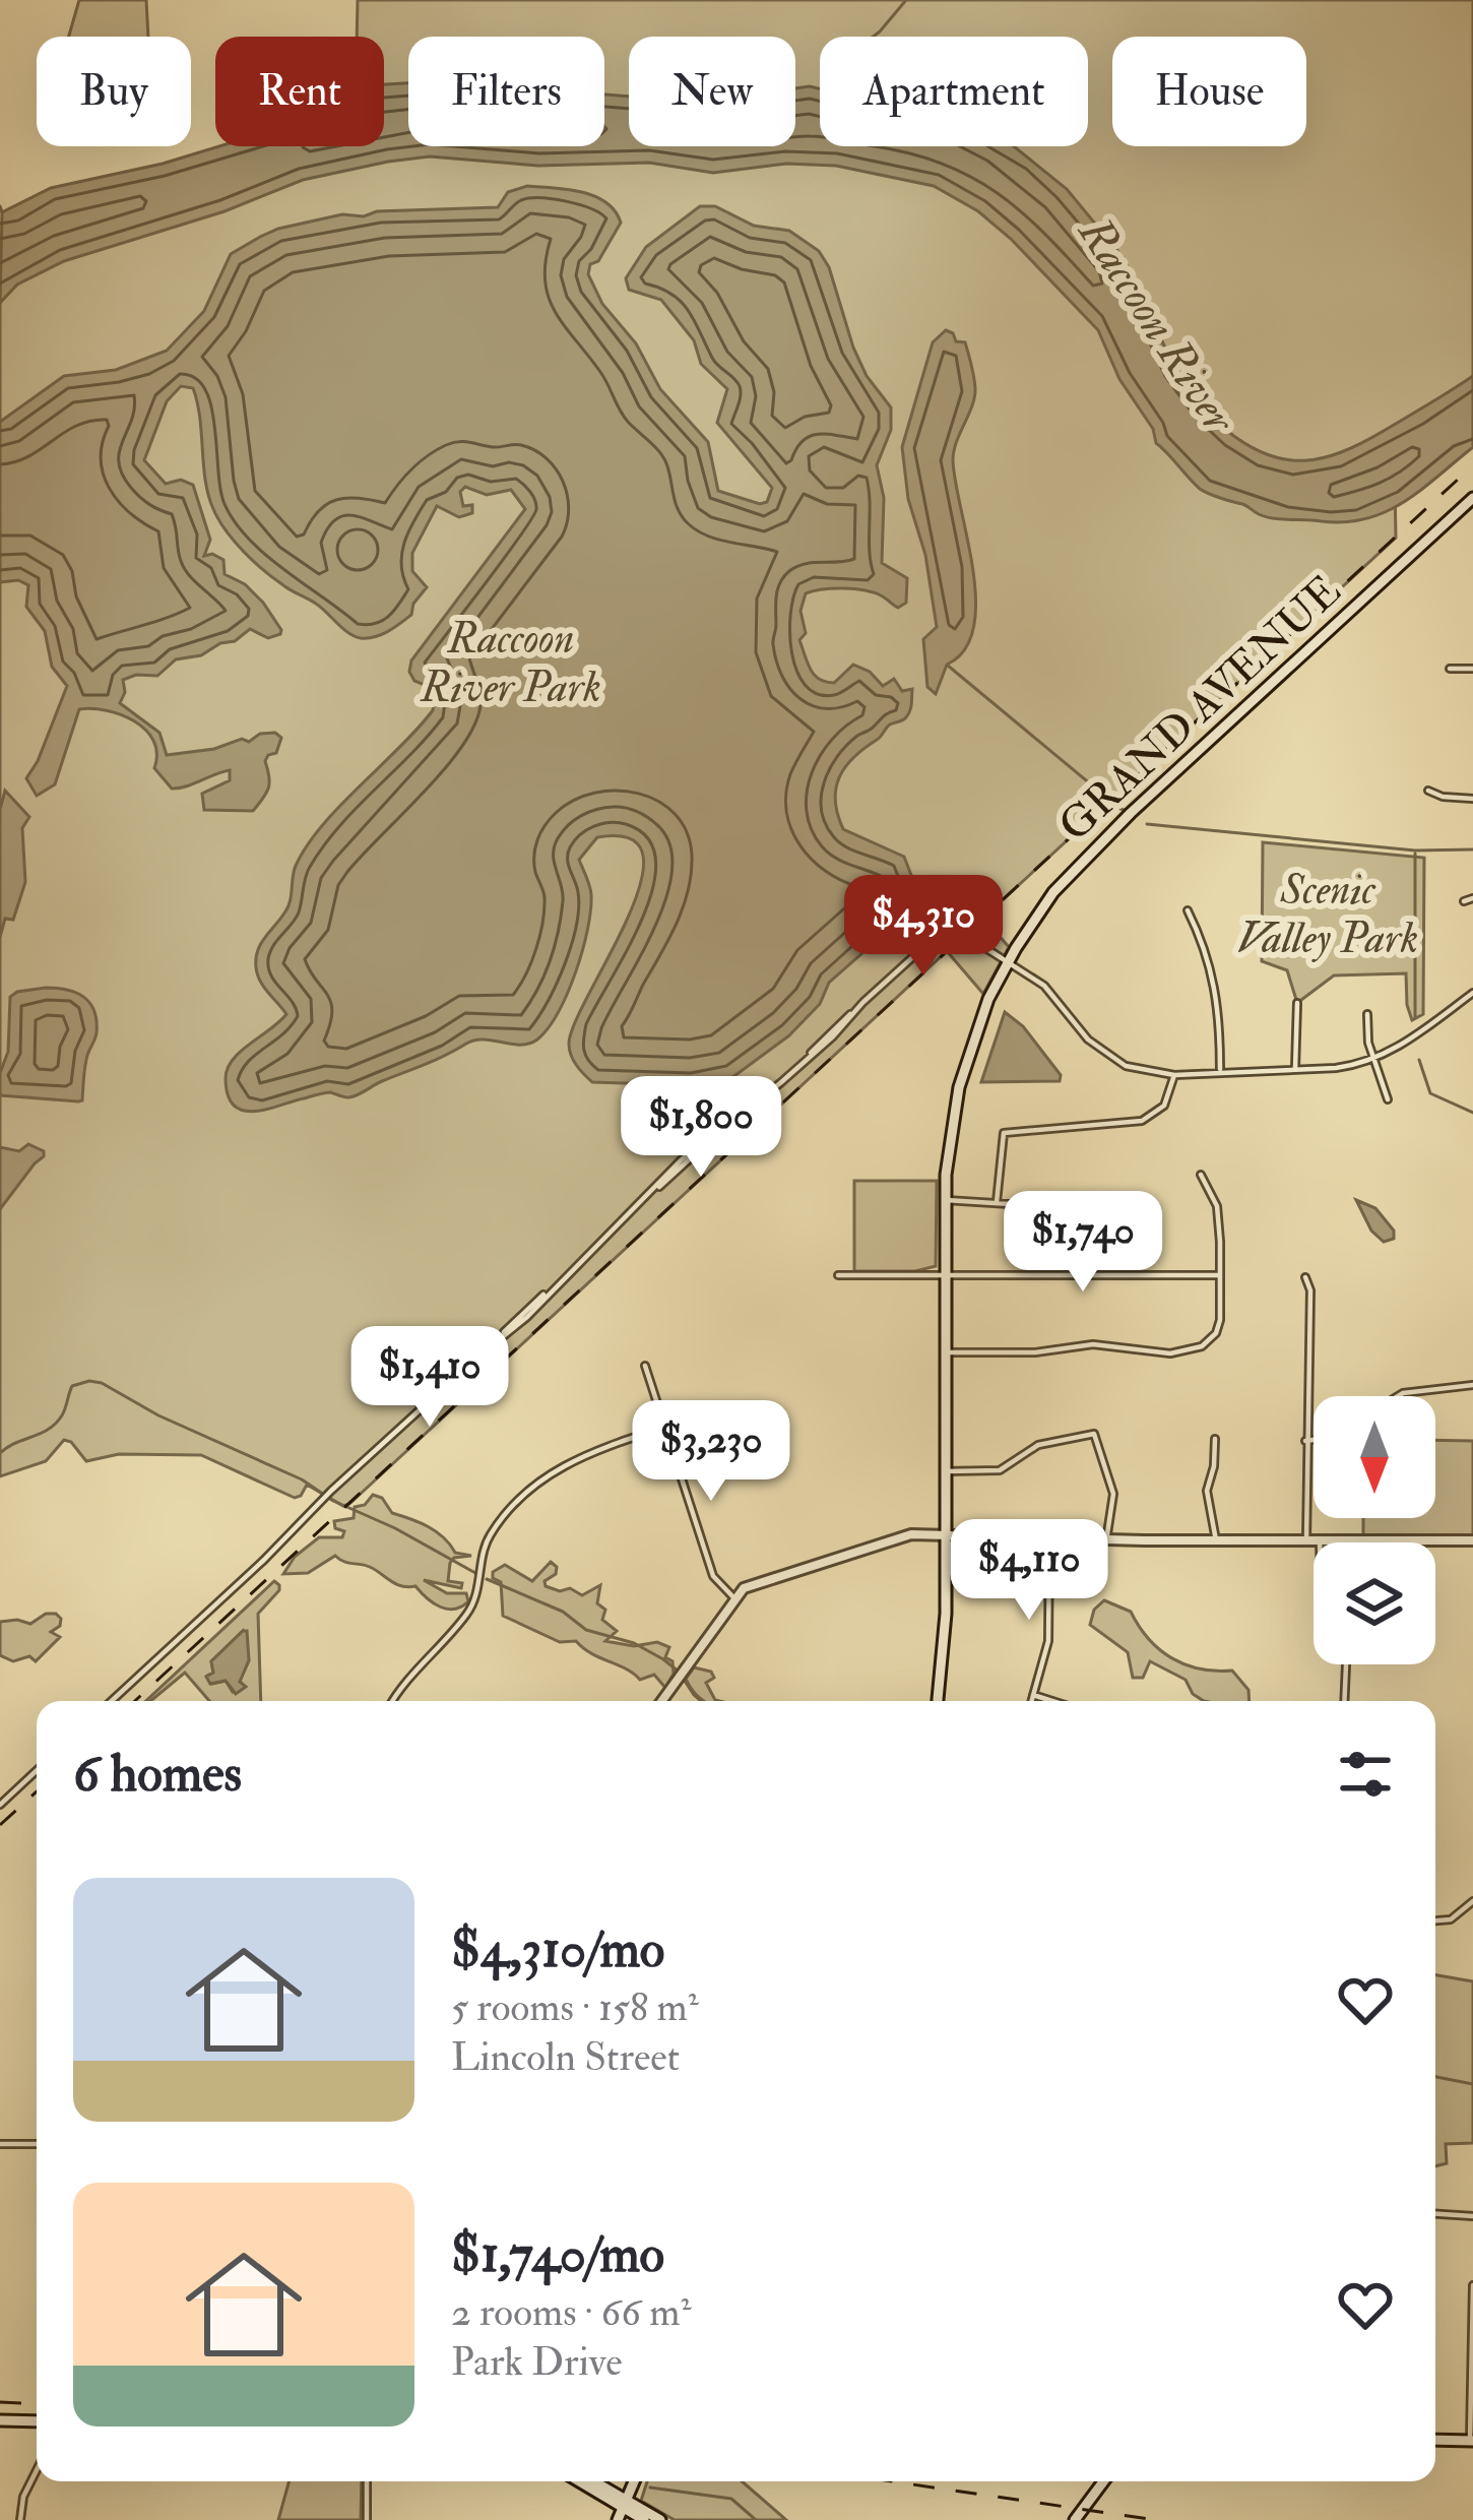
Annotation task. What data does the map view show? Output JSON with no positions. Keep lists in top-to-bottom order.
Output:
{
  "streets": {
    "main road": ["GRAND AVENUE"]
  },
  "water": ["Raccoon River"],
  "parks": ["Raccoon River Park", "Scenic Valley Park"],
  "north": "bottom",
  "page": {
    "chip": [
      "Buy",
      "Rent",
      "Filters",
      "New",
      "Apartment",
      "House"
    ],
    "price": [
      "$4,310",
      "$1,800",
      "$1,740",
      "$1,410",
      "$3,230",
      "$4,110"
    ],
    "heading": "6 homes",
    "list": [
      {
        "name": "$4,310/mo",
        "note": "5 rooms · 158 m² · Lincoln Street"
      },
      {
        "name": "$1,740/mo",
        "note": "2 rooms · 66 m² · Park Drive"
      }
    ]
  }
}
